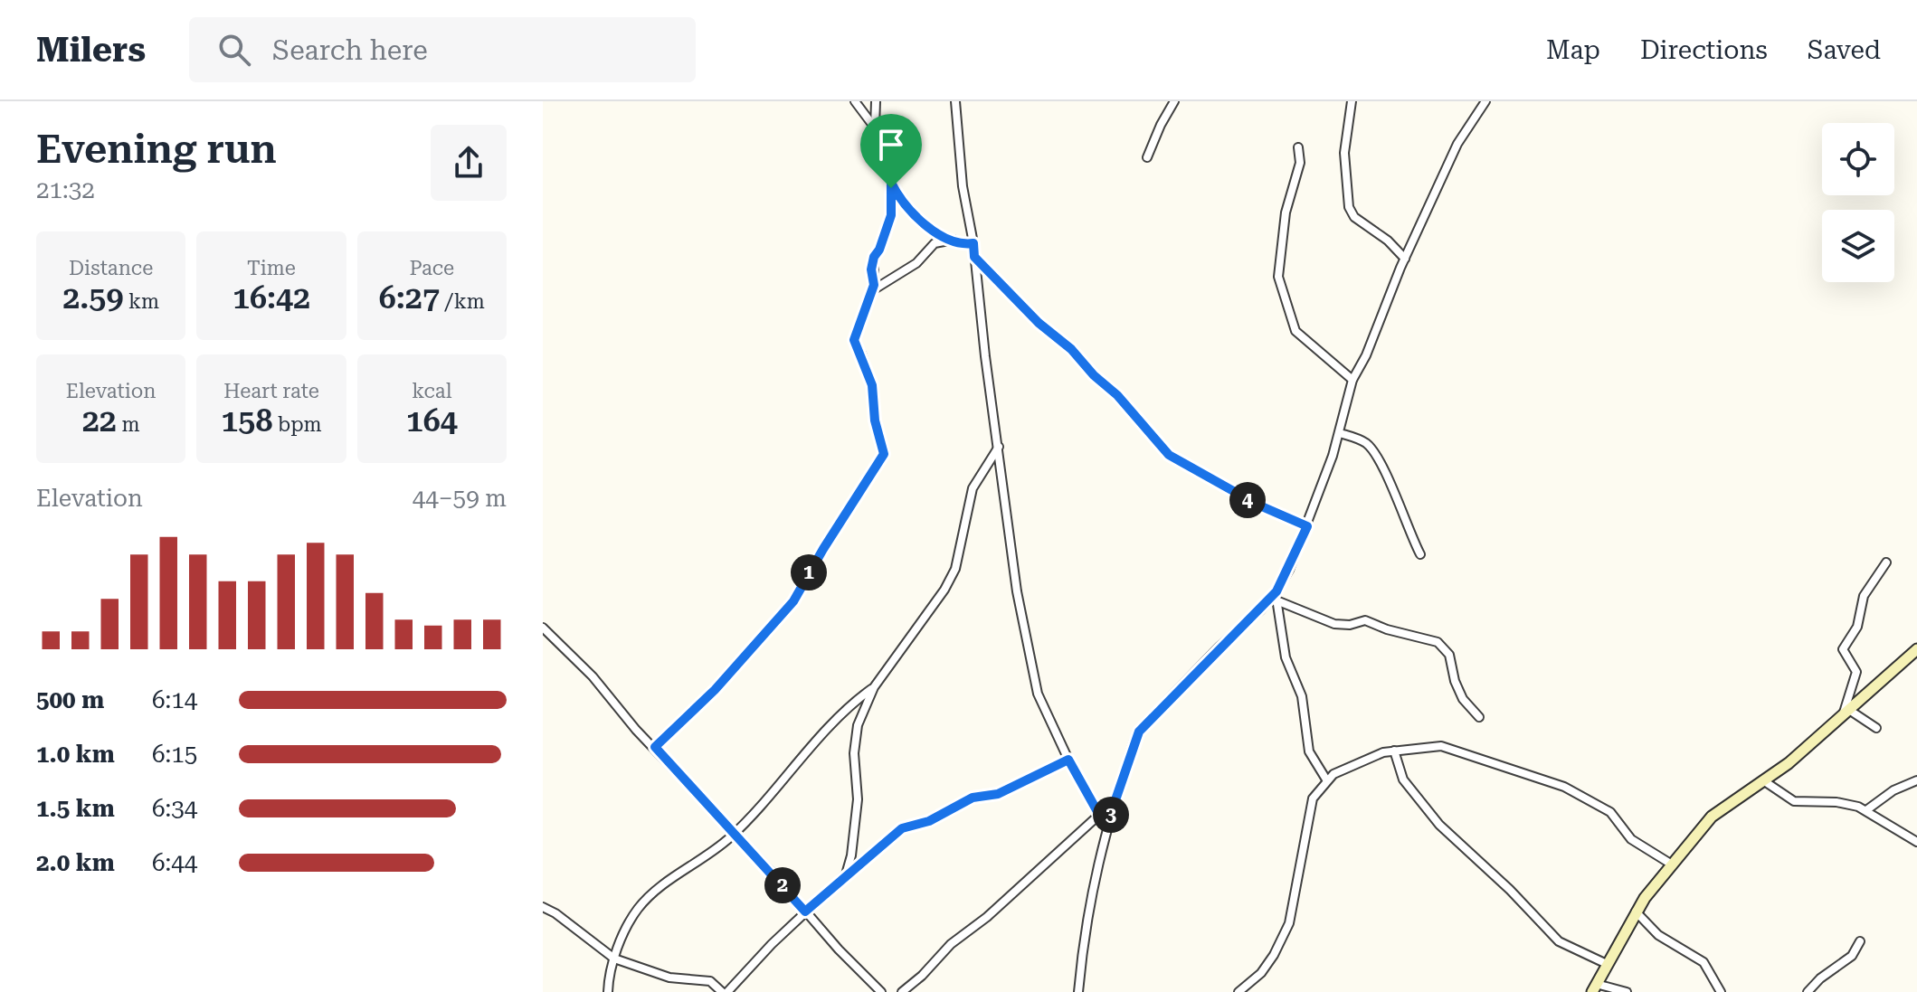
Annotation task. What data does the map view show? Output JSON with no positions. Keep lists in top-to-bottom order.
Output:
{
  "page": {
    "header": "Milers",
    "search": "Search here",
    "nav": ["Map", "Directions", "Saved"],
    "heading": ["Evening run", "21:32"],
    "stats": [
      ["Distance", "2.59 km"],
      ["Time", "16:42"],
      ["Pace", "6:27 /km"],
      ["Elevation", "22 m"],
      ["Heart rate", "158 bpm"],
      ["kcal", "164"]
    ],
    "chart": ["Elevation", "44–59 m"],
    "pins": [
      "4",
      "1",
      "3",
      "2"
    ],
    "list": [
      {
        "name": "500 m",
        "note": "6:14"
      },
      {
        "name": "1.0 km",
        "note": "6:15"
      },
      {
        "name": "1.5 km",
        "note": "6:34"
      },
      {
        "name": "2.0 km",
        "note": "6:44"
      }
    ]
  }
}
